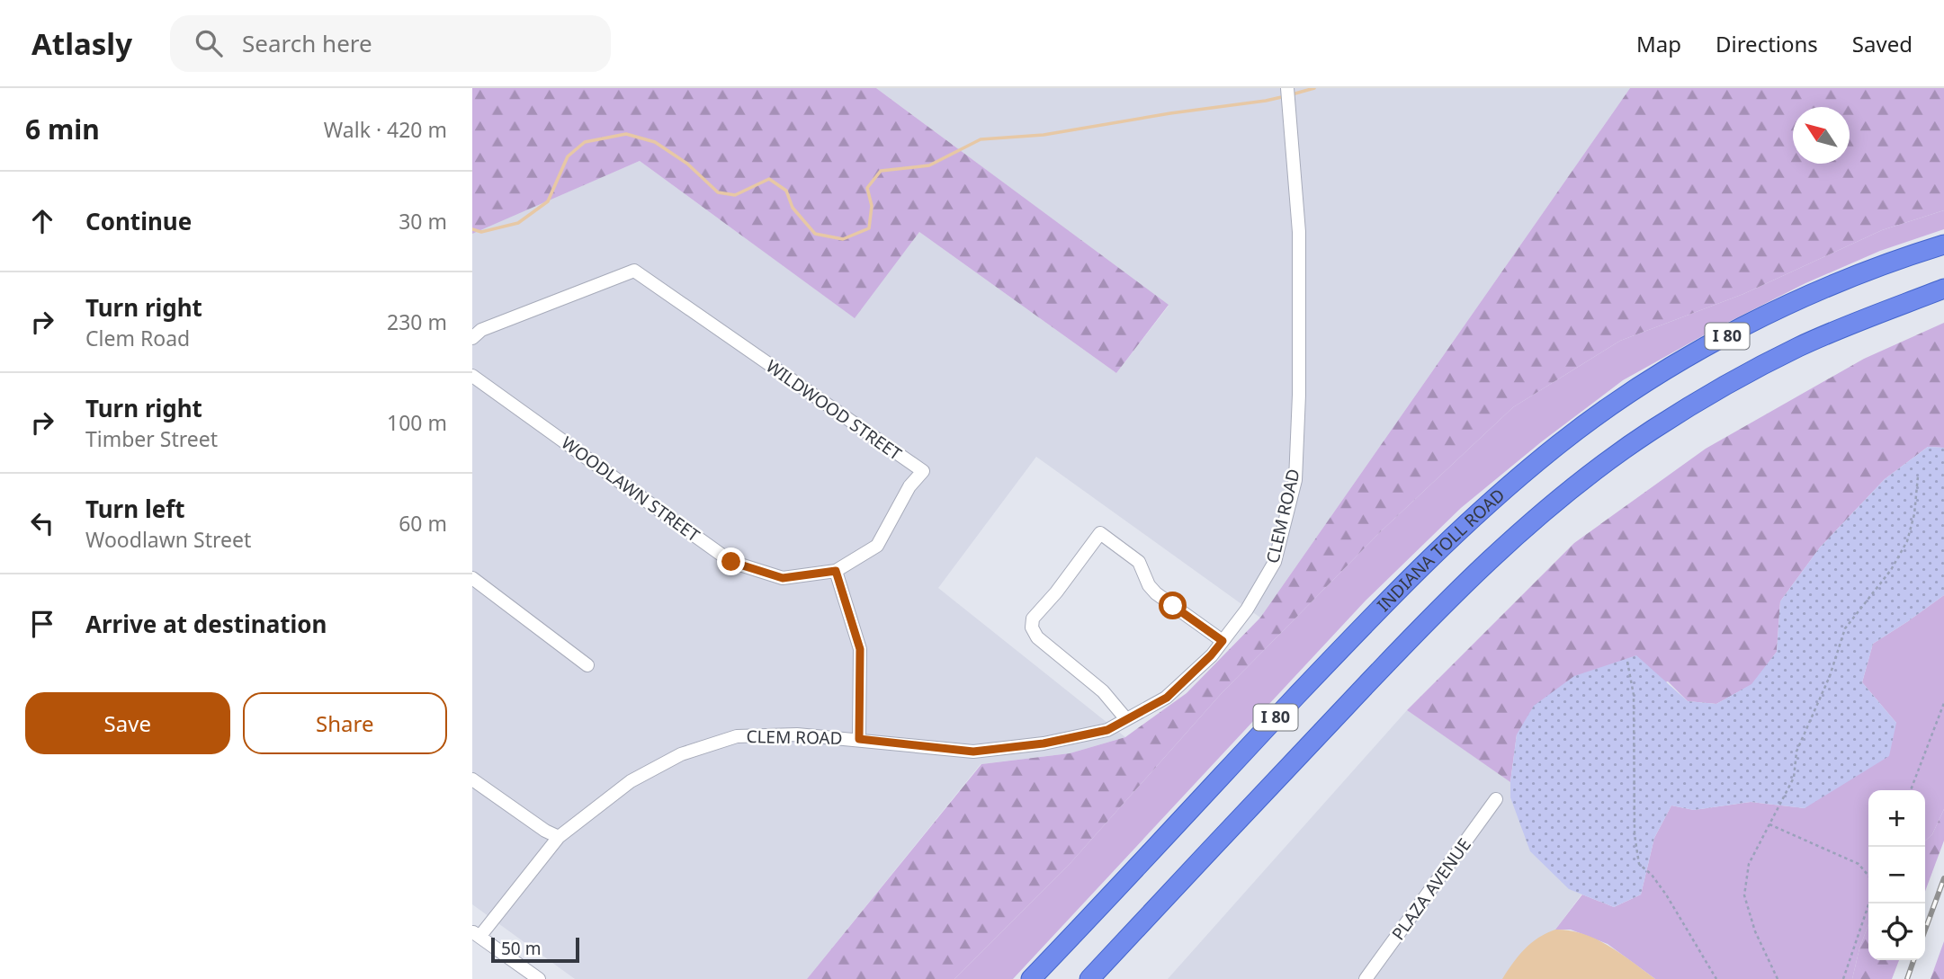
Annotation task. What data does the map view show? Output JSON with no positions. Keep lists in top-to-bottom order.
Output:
{
  "streets": {
    "highway": ["I 80", "INDIANA TOLL ROAD"],
    "street": [
      "WILDWOOD STREET",
      "WOODLAWN STREET",
      "CLEM ROAD",
      "PLAZA AVENUE"
    ]
  },
  "crossings": [
    ["WILDWOOD STREET", "WOODLAWN STREET"]
  ],
  "scale_bar": "50 m",
  "north": "top left",
  "page": {
    "header": "Atlasly",
    "search": "Search here",
    "nav": ["Map", "Directions", "Saved"],
    "heading": ["6 min", "Walk · 420 m"],
    "list": [
      ["Continue", "30 m"],
      ["Turn right", "Clem Road", "230 m"],
      ["Turn right", "Timber Street", "100 m"],
      ["Turn left", "Woodlawn Street", "60 m"],
      "Arrive at destination"
    ],
    "buttons": ["Save", "Share"],
    "map_buttons": ["+", "−"],
    "scale": "50 m"
  }
}
